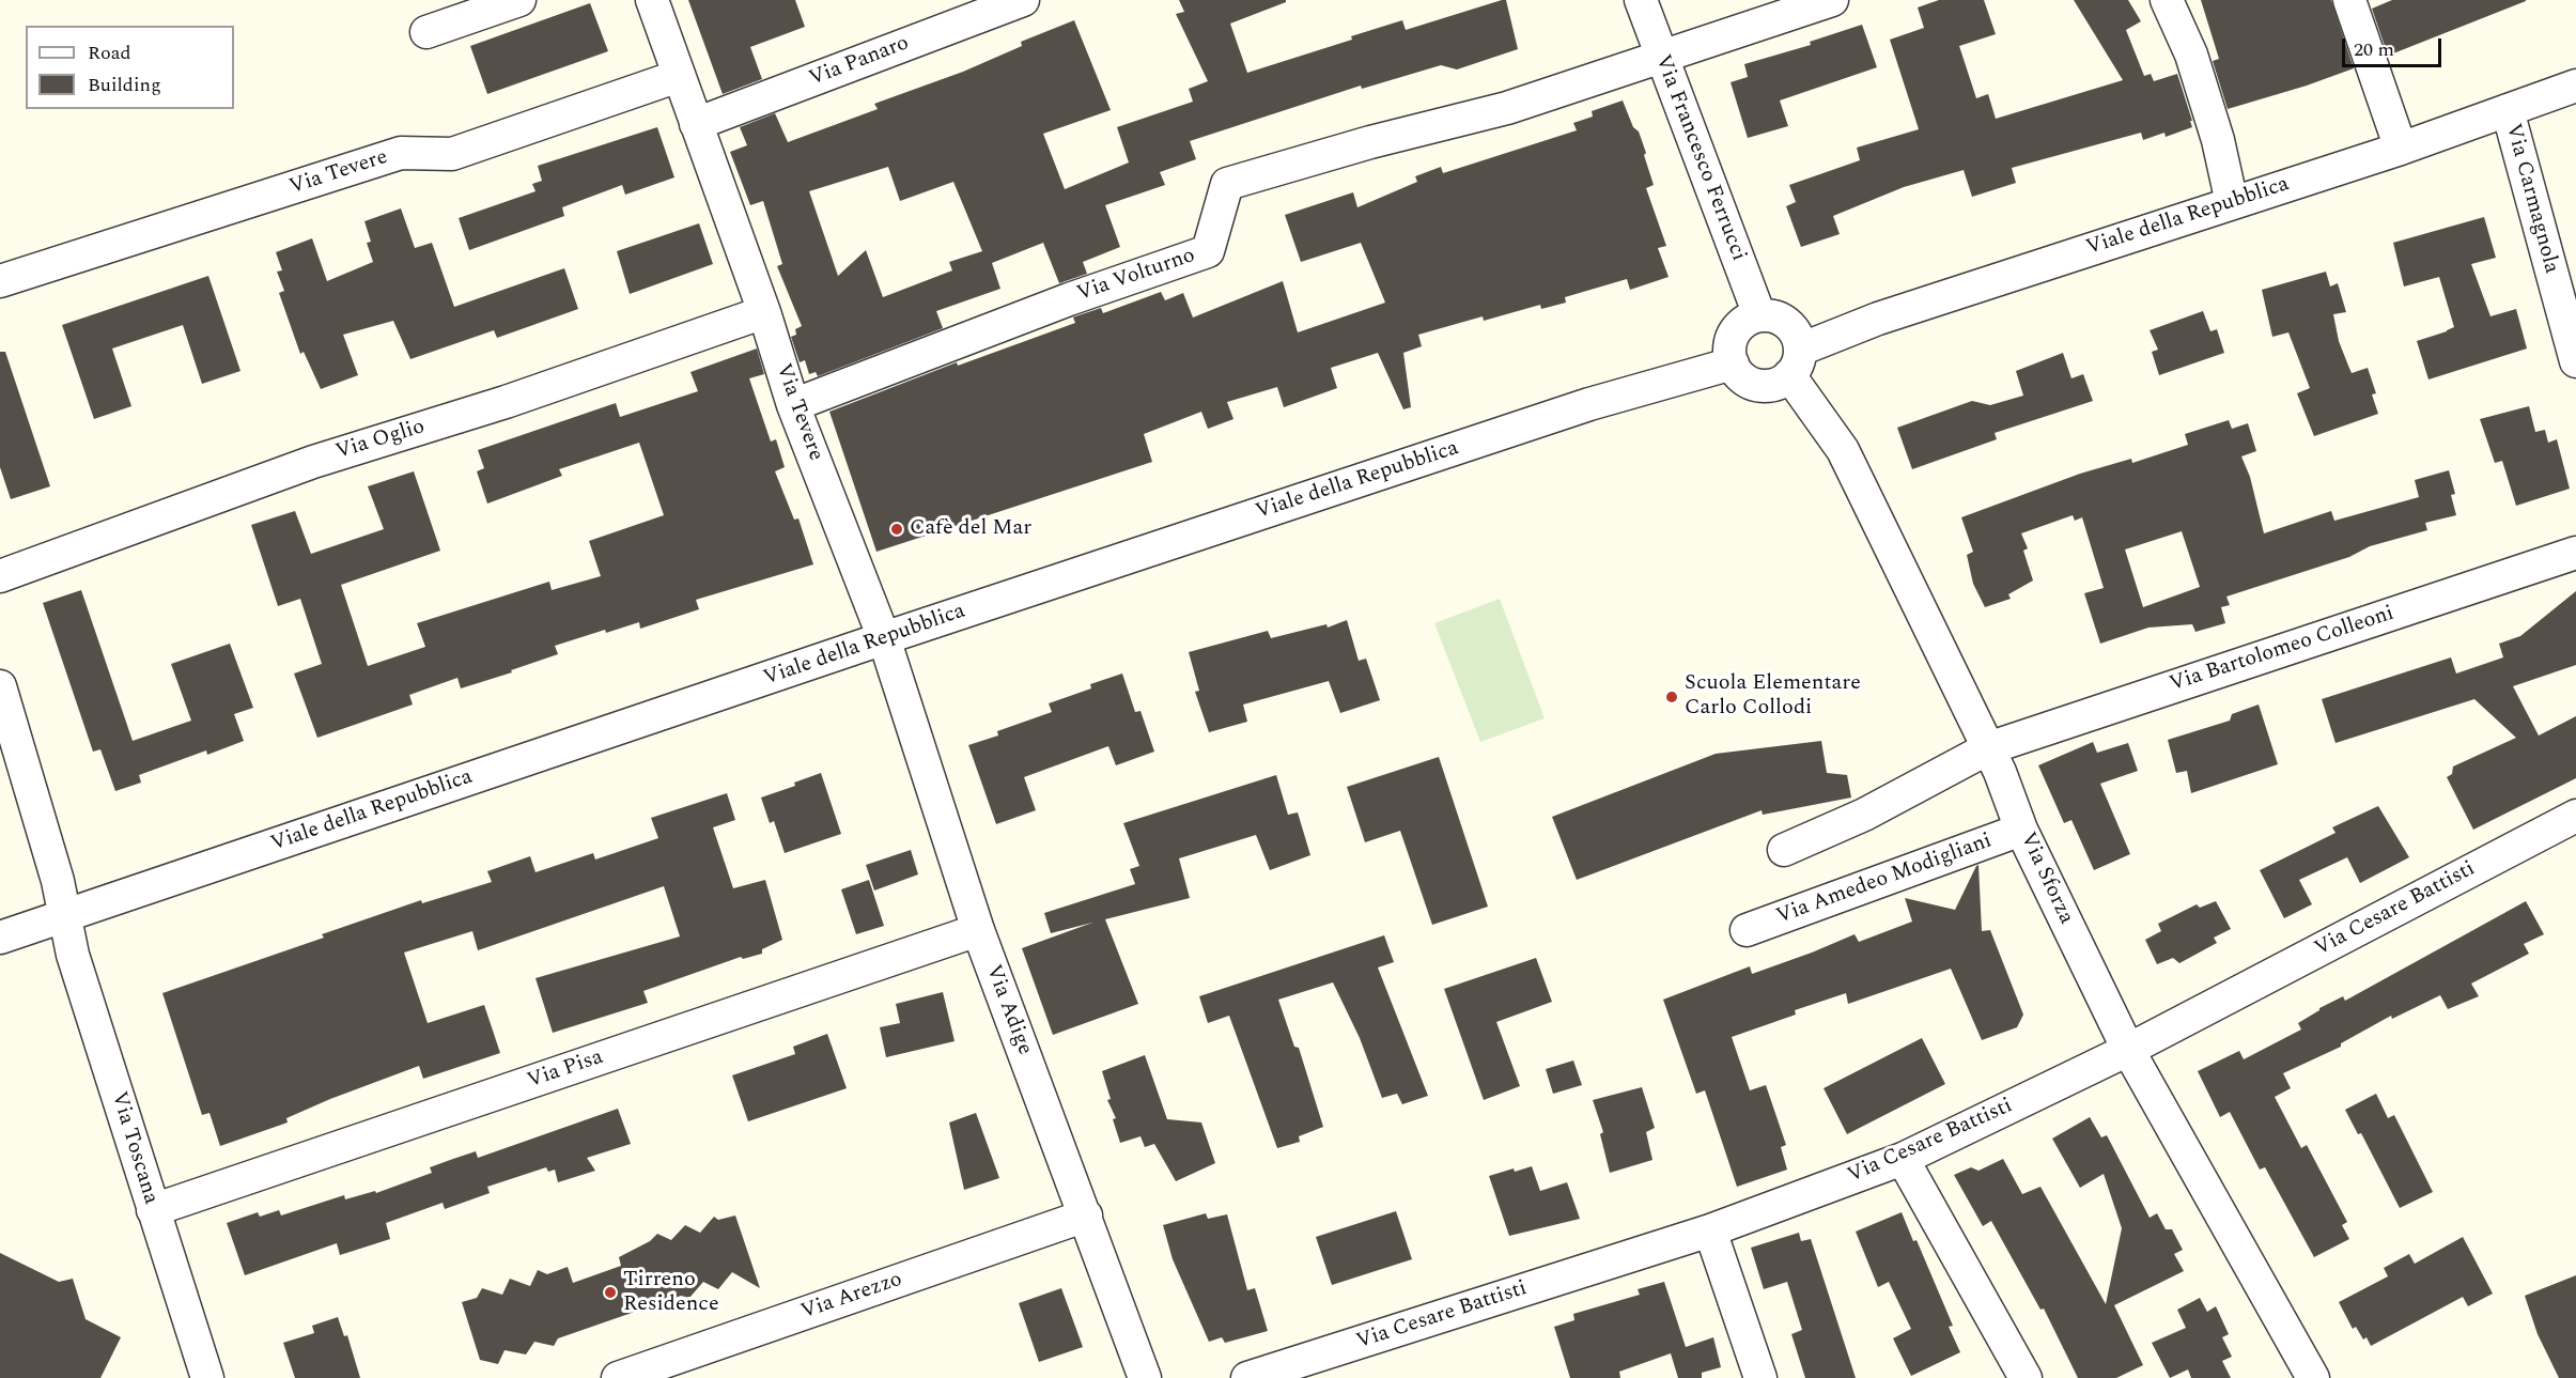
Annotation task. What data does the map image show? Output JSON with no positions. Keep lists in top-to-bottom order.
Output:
{
  "streets": {
    "street": [
      "Via Panaro",
      "Via Francesco Ferrucci",
      "Via Tevere",
      "Via Carmagnola",
      "Viale della Repubblica",
      "Via Volturno",
      "Via Oglio",
      "Via Bartolomeo Colleoni",
      "Via Sforza",
      "Via Amedeo Modigliani",
      "Via Cesare Battisti",
      "Via Adige",
      "Via Pisa",
      "Via Toscana",
      "Via Arezzo"
    ]
  },
  "crossings": [
    ["Via Panaro", "Via Tevere"],
    ["Via Francesco Ferrucci", "Viale della Repubblica"],
    ["Via Francesco Ferrucci", "Via Volturno"],
    ["Via Francesco Ferrucci", "Via Sforza"],
    ["Via Tevere", "Viale della Repubblica"],
    ["Via Tevere", "Via Volturno"],
    ["Via Tevere", "Via Oglio"],
    ["Via Tevere", "Via Adige"],
    ["Via Carmagnola", "Viale della Repubblica"],
    ["Viale della Repubblica", "Via Sforza"],
    ["Viale della Repubblica", "Via Adige"],
    ["Viale della Repubblica", "Via Toscana"],
    ["Via Bartolomeo Colleoni", "Via Sforza"],
    ["Via Sforza", "Via Amedeo Modigliani"],
    ["Via Sforza", "Via Cesare Battisti"],
    ["Via Adige", "Via Pisa"],
    ["Via Adige", "Via Arezzo"],
    ["Via Pisa", "Via Toscana"]
  ],
  "places": ["Cafè del Mar", "Scuola Elementare Carlo Collodi", "Tirreno Residence"],
  "legend": ["Road", "Building"],
  "scale_bar": "20 m"
}
